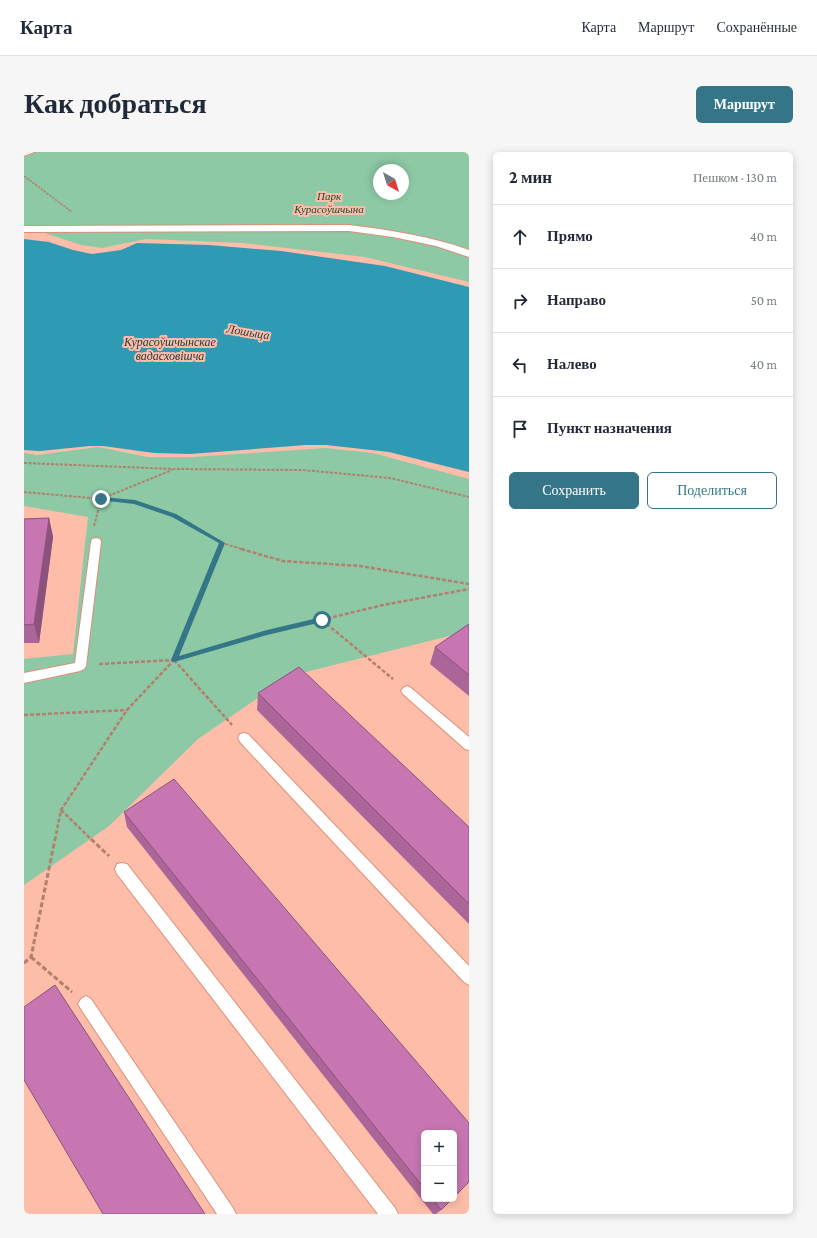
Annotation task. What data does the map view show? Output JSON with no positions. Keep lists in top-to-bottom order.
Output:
{
  "water": ["Лошыца", "Курасоўшчынскае вадасховішча"],
  "parks": ["Парк Курасоўшчына"],
  "north": "bottom right",
  "page": {
    "header": "Карта",
    "nav": ["Карта", "Маршрут", "Сохранённые"],
    "buttons": [
      "Маршрут",
      ["Сохранить", "Поделиться"]
    ],
    "title": "Как добраться",
    "heading": ["2 мин", "Пешком · 130 m"],
    "list": [
      ["Прямо", "40 m"],
      ["Направо", "50 m"],
      ["Налево", "40 m"],
      "Пункт назначения"
    ],
    "map_buttons": ["+", "−"]
  }
}
